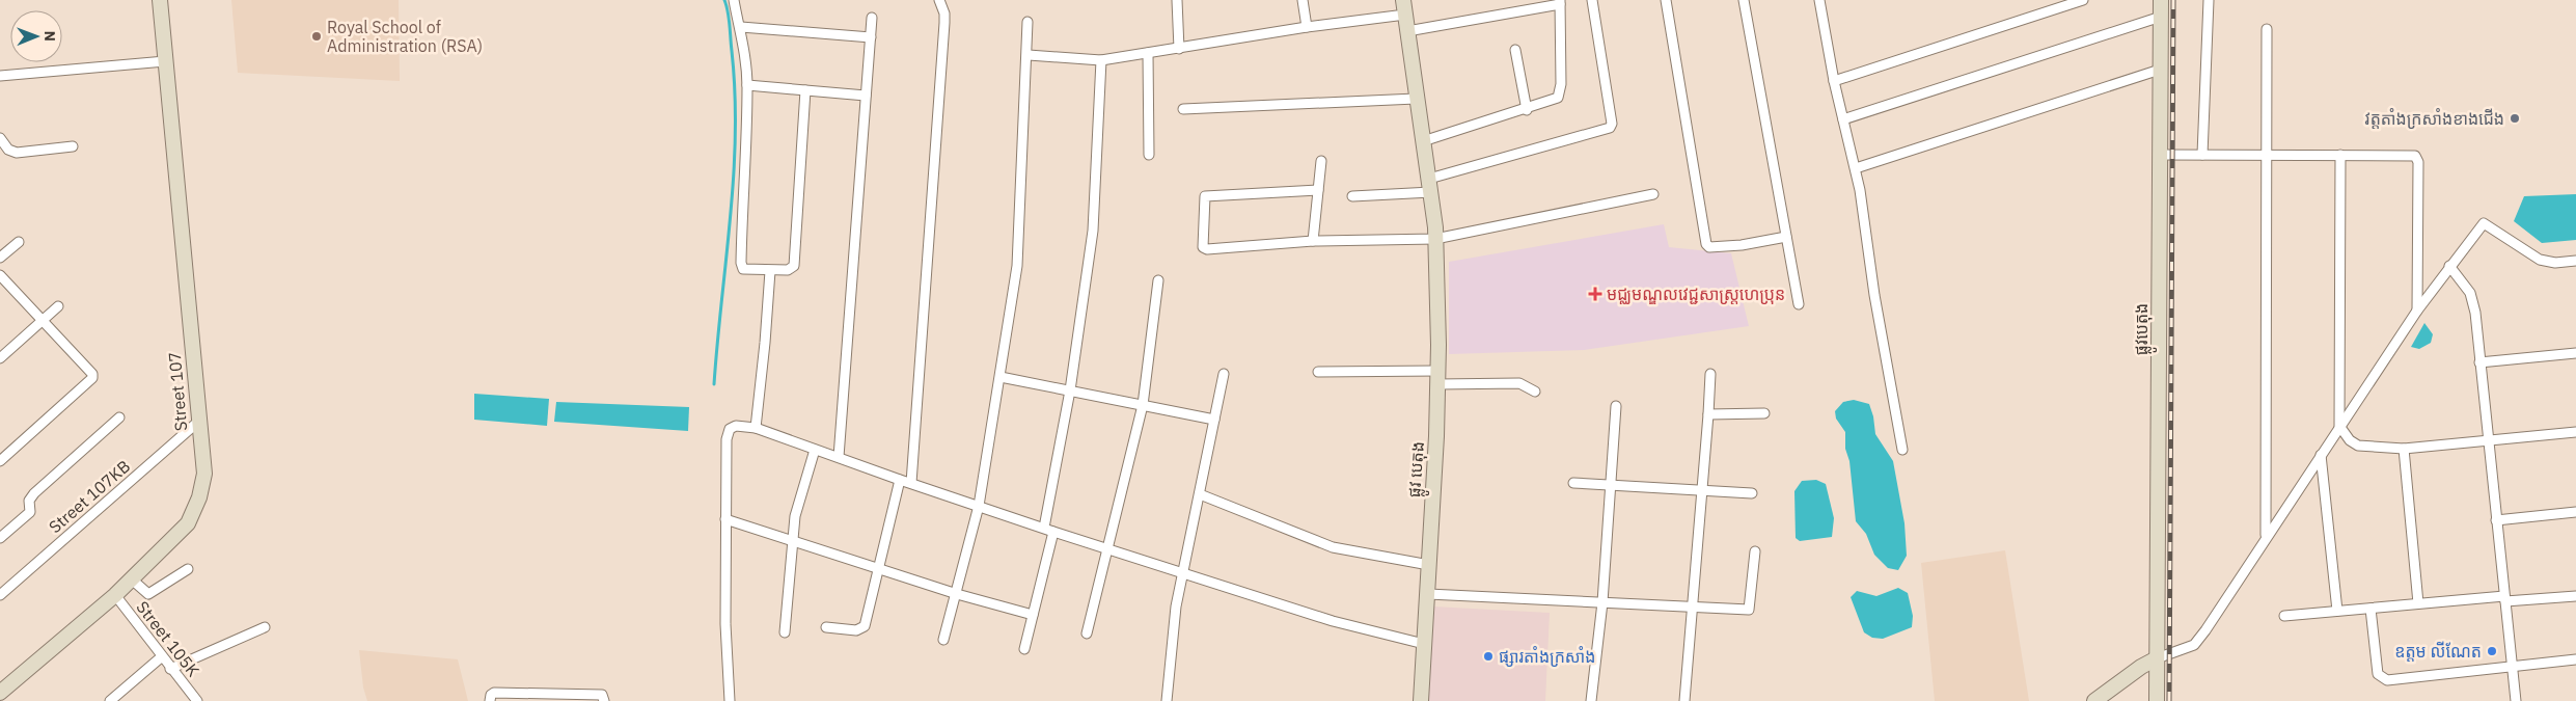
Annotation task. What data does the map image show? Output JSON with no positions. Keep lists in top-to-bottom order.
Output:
{
  "streets": {
    "street": [
      "ផ្លូវបេតុង",
      "Street 107",
      "ផ្លូវ បេតុង",
      "Street 107KB",
      "Street 105K"
    ]
  },
  "crossings": [
    ["Street 107", "Street 107KB"],
    ["Street 107", "Street 105K"]
  ],
  "places": {
    "other": [
      "Royal School of Administration (RSA)",
      "វត្តតាំងក្រសាំងខាងជើង",
      "ឧត្តម លីណែត",
      "ផ្សារតាំងក្រសាំង"
    ],
    "health": ["មជ្ឈមណ្ឌលវេជ្ជសាស្ត្រហេប្រុន"]
  },
  "north": "right"
}
